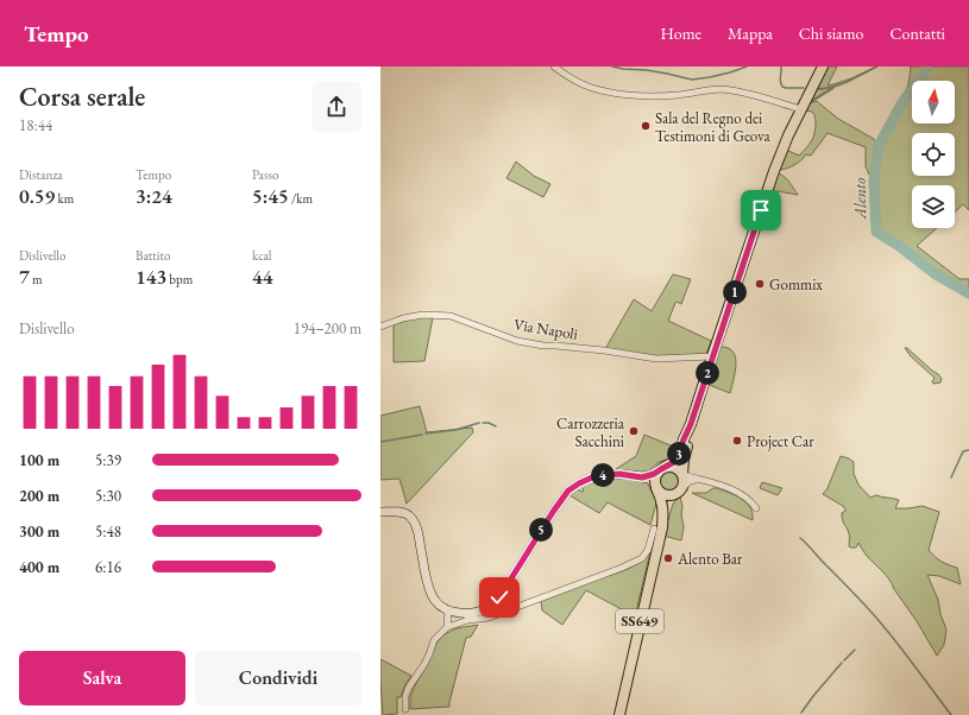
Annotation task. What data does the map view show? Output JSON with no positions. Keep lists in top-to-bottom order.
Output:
{
  "streets": {
    "main road": ["SS649"],
    "street": ["Via Napoli"]
  },
  "crossings": [
    ["Via Napoli", "SS649"]
  ],
  "water": ["Alento"],
  "places": [
    "Sala del Regno dei Testimoni di Geova",
    "Gommix",
    "Carrozzeria Sacchini",
    "Project Car",
    "Alento Bar"
  ],
  "north": "top",
  "page": {
    "header": "Tempo",
    "nav": [
      "Home",
      "Mappa",
      "Chi siamo",
      "Contatti"
    ],
    "heading": ["Corsa serale", "18:44"],
    "stats": [
      ["Distanza", "0.59 km"],
      ["Tempo", "3:24"],
      ["Passo", "5:45 /km"],
      ["Dislivello", "7 m"],
      ["Battito", "143 bpm"],
      ["kcal", "44"]
    ],
    "pins": [
      "1",
      "2",
      "3",
      "4",
      "5"
    ],
    "chart": ["Dislivello", "194–200 m"],
    "list": [
      {
        "name": "100 m",
        "note": "5:39"
      },
      {
        "name": "200 m",
        "note": "5:30"
      },
      {
        "name": "300 m",
        "note": "5:48"
      },
      {
        "name": "400 m",
        "note": "6:16"
      }
    ],
    "buttons": ["Salva", "Condividi"]
  }
}
